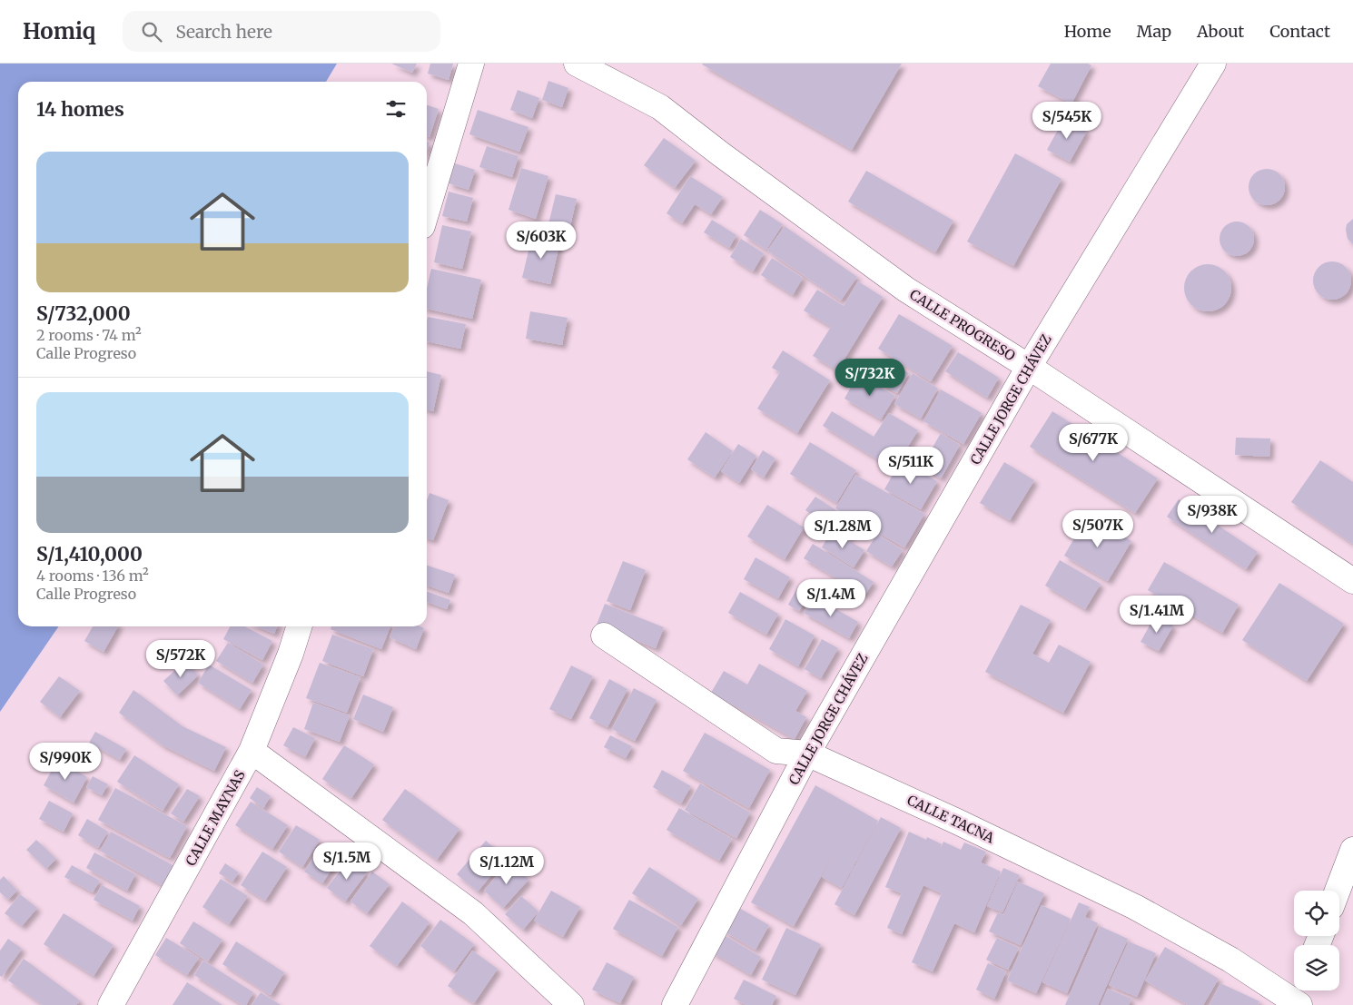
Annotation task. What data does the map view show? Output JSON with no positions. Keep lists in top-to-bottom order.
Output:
{
  "streets": {
    "street": [
      "CALLE PROGRESO",
      "CALLE JORGE CHÁVEZ",
      "CALLE MAYNAS",
      "CALLE TACNA"
    ]
  },
  "crossings": [
    ["CALLE PROGRESO", "CALLE JORGE CHÁVEZ"],
    ["CALLE JORGE CHÁVEZ", "CALLE TACNA"]
  ],
  "page": {
    "header": "Homiq",
    "search": "Search here",
    "nav": [
      "Home",
      "Map",
      "About",
      "Contact"
    ],
    "heading": "14 homes",
    "price": [
      "S/545K",
      "S/603K",
      "S/732K",
      "S/677K",
      "S/511K",
      "S/938K",
      "S/507K",
      "S/1.28M",
      "S/1.4M",
      "S/1.41M",
      "S/572K",
      "S/990K",
      "S/1.5M",
      "S/1.12M"
    ],
    "list": [
      {
        "name": "S/732,000",
        "note": "2 rooms · 74 m² · Calle Progreso"
      },
      {
        "name": "S/1,410,000",
        "note": "4 rooms · 136 m² · Calle Progreso"
      }
    ]
  }
}
